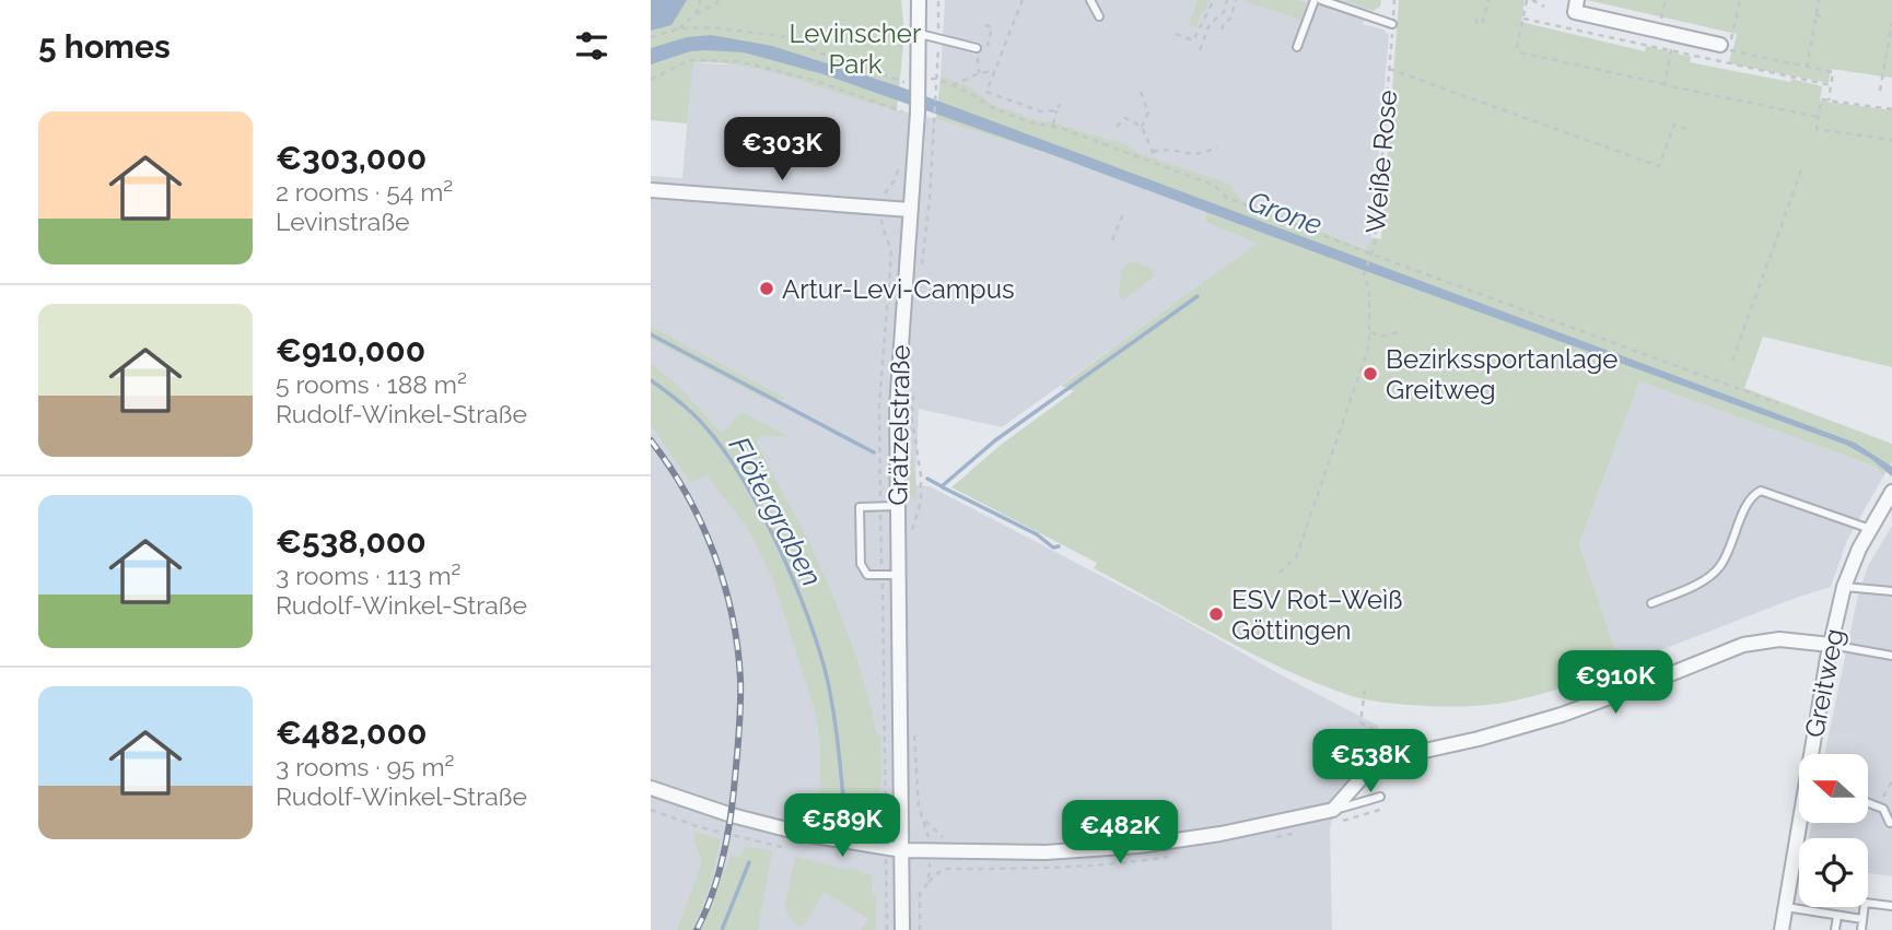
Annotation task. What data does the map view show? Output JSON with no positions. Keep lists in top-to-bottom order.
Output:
{
  "streets": {
    "street": ["Grätzelstraße", "Greitweg"],
    "path": ["Weiße Rose"]
  },
  "water": ["Grone", "Flötergraben"],
  "parks": ["Levinscher Park"],
  "places": ["Artur-Levi-Campus", "Bezirkssportanlage Greitweg", "ESV Rot–Weìß Göttingen"],
  "north": "left",
  "page": {
    "heading": "5 homes",
    "list": [
      {
        "name": "€303,000",
        "note": "2 rooms · 54 m² · Levinstraße"
      },
      {
        "name": "€910,000",
        "note": "5 rooms · 188 m² · Rudolf-Winkel-Straße"
      },
      {
        "name": "€538,000",
        "note": "3 rooms · 113 m² · Rudolf-Winkel-Straße"
      },
      {
        "name": "€482,000",
        "note": "3 rooms · 95 m² · Rudolf-Winkel-Straße"
      }
    ],
    "price": [
      "€303K",
      "€910K",
      "€538K",
      "€589K",
      "€482K"
    ]
  }
}
